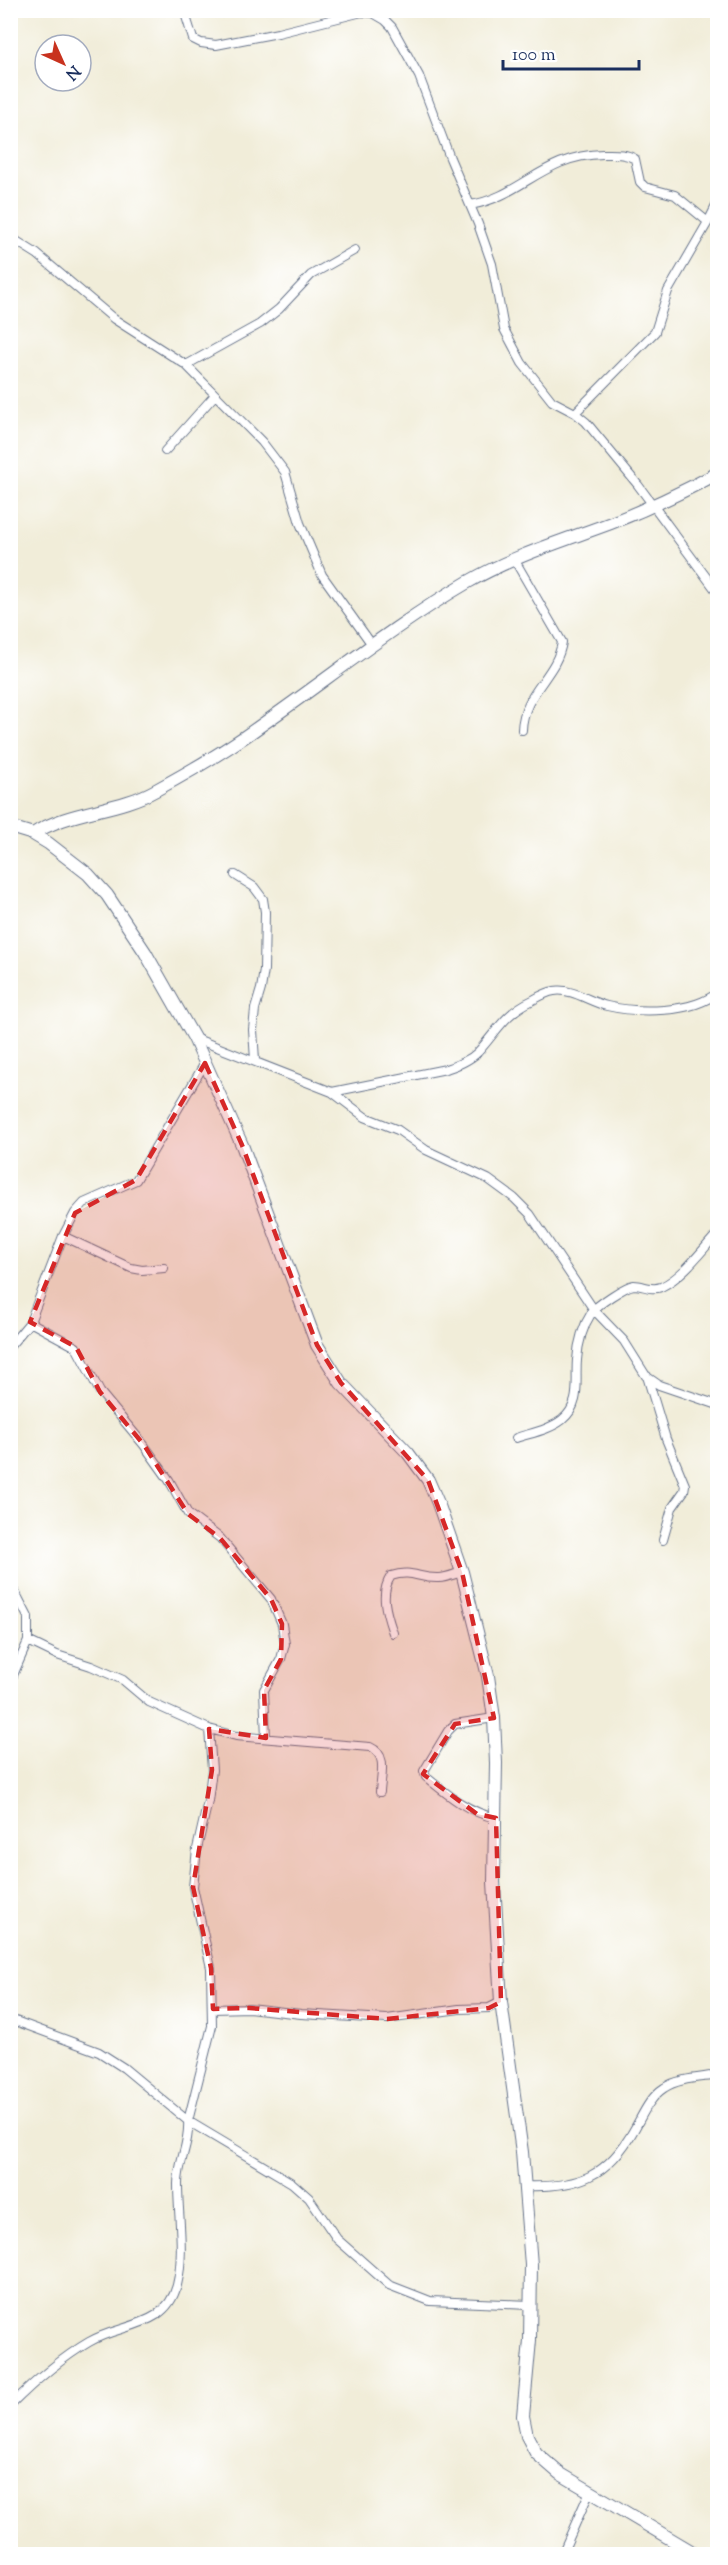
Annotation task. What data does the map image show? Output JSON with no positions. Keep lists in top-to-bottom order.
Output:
{
  "scale_bar": "100 m",
  "north": "bottom right"
}
